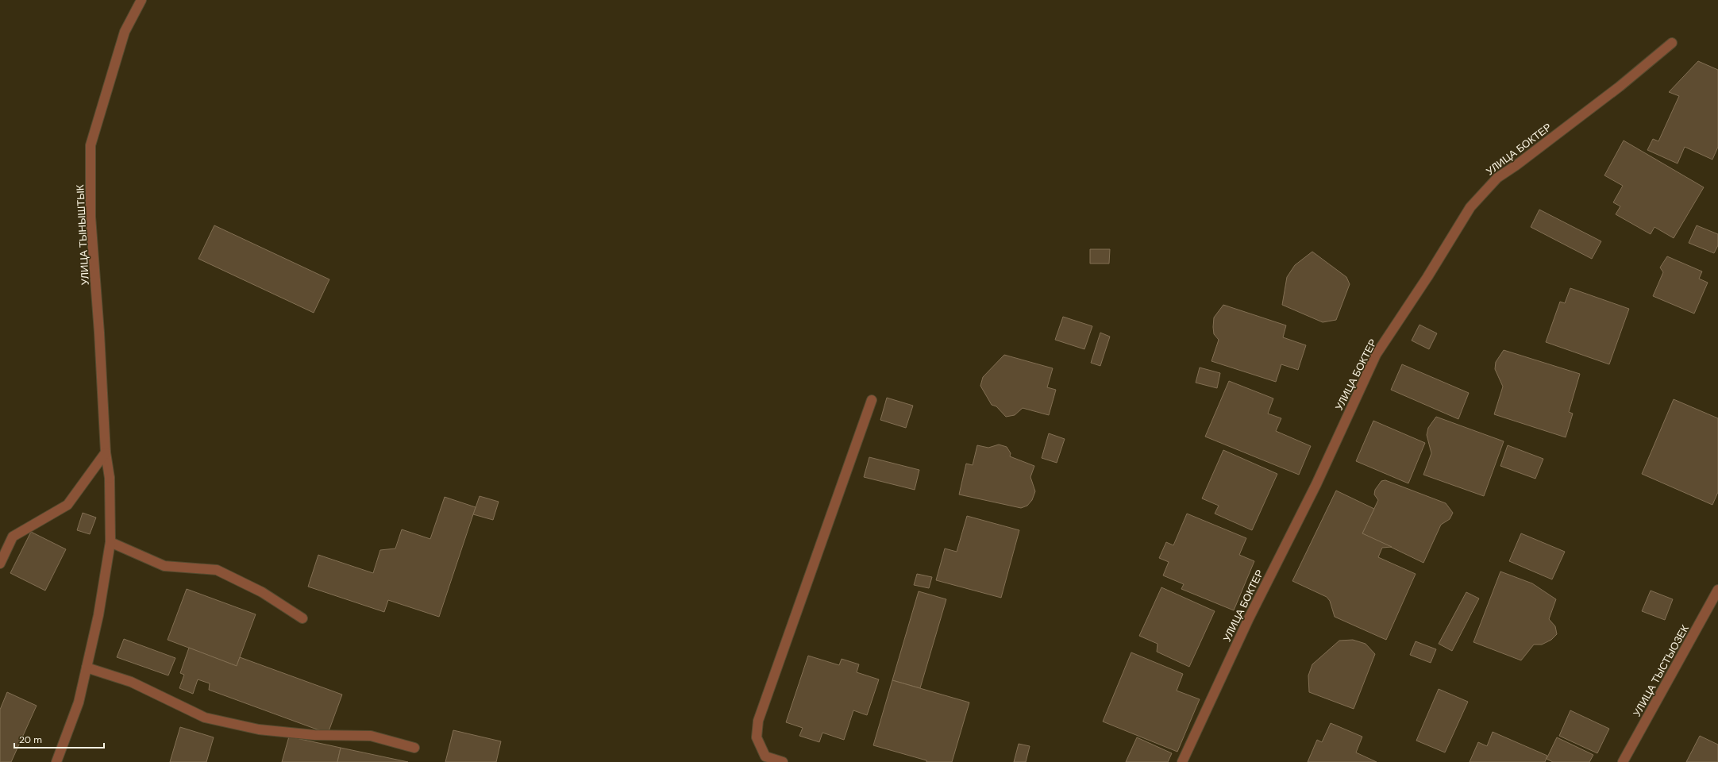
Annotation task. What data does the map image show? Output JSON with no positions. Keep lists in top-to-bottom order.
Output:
{
  "streets": {
    "street": ["УЛИЦА БОКТЕР", "УЛИЦА ТЫНЫШТЫК", "УЛИЦА ТЫСТЫОЗЕК"]
  },
  "scale_bar": "20 m"
}
